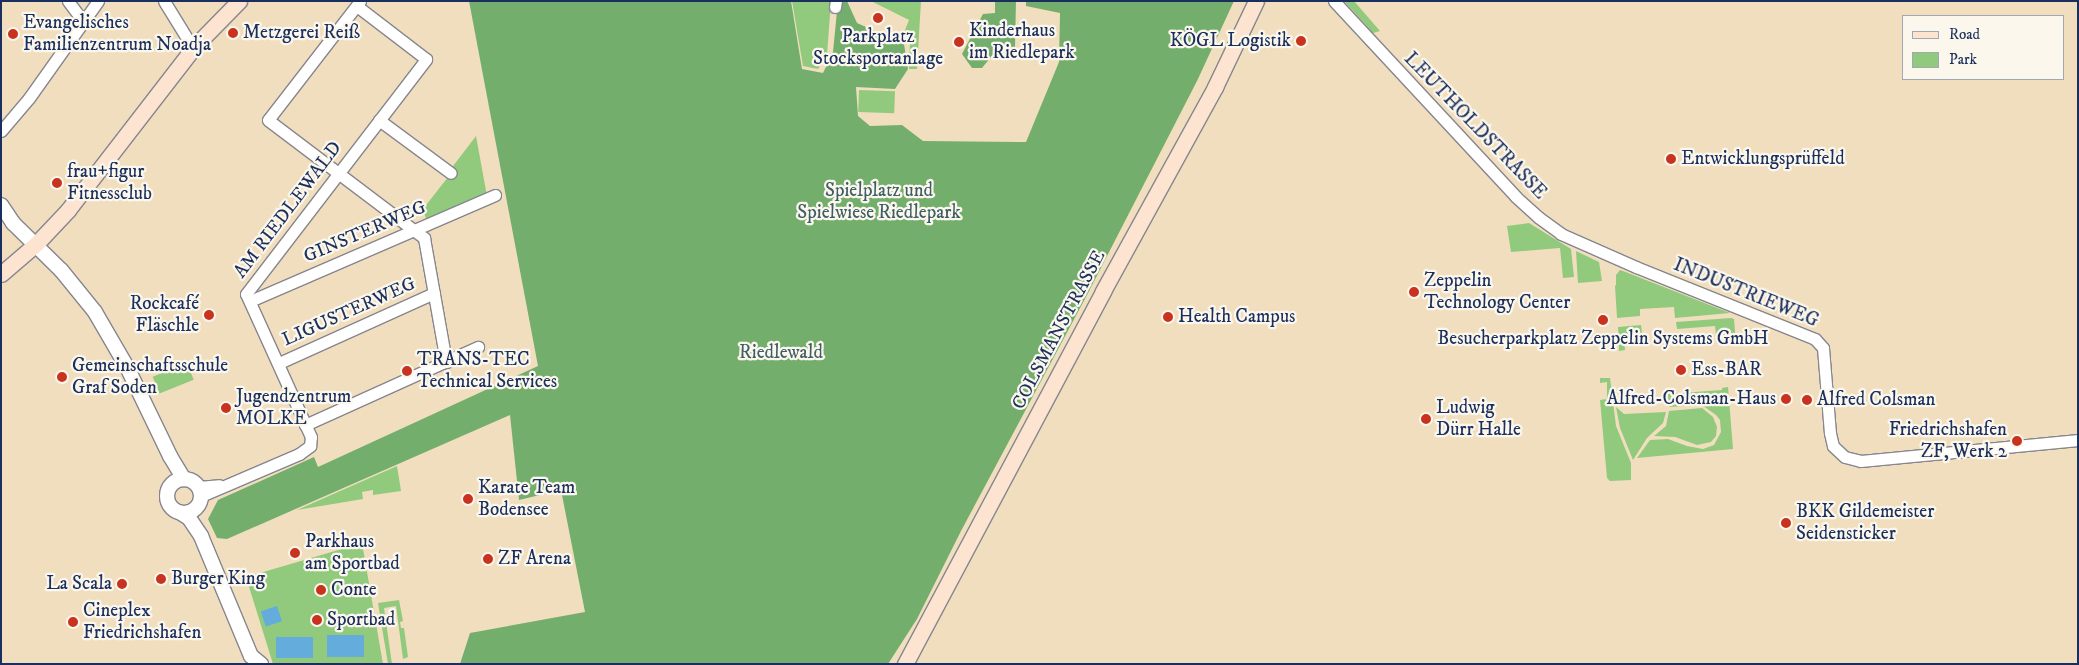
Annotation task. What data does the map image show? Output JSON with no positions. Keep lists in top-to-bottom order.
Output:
{
  "streets": {
    "main road": ["COLSMANSTRASSE"],
    "street": [
      "LEUTHOLDSTRASSE",
      "AM RIEDLEWALD",
      "GINSTERWEG",
      "INDUSTRIEWEG",
      "LIGUSTERWEG"
    ]
  },
  "crossings": [
    ["LEUTHOLDSTRASSE", "INDUSTRIEWEG"],
    ["AM RIEDLEWALD", "GINSTERWEG"],
    ["AM RIEDLEWALD", "LIGUSTERWEG"]
  ],
  "parks": ["Spielplatz und Spielwiese Riedlepark", "Riedlewald"],
  "places": [
    "Parkplatz Stocksportanlage",
    "Metzgerei Reiß",
    "Evangelisches Familienzentrum Noadja",
    "KÖGL Logistik",
    "Kinderhaus im Riedlepark",
    "Entwicklungsprüffeld",
    "frau+figur Fitnessclub",
    "Zeppelin Technology Center",
    "Rockcafé Fläschle",
    "Health Campus",
    "Besucherparkplatz Zeppelin Systems GmbH",
    "Ess-BAR",
    "TRANS-TEC Technical Services",
    "Gemeinschaftsschule Graf Soden",
    "Alfred-Colsman-Haus",
    "Alfred Colsman",
    "Jugendzentrum MOLKE",
    "Ludwig Dürr Halle",
    "Friedrichshafen ZF, Werk 2",
    "Karate Team Bodensee",
    "BKK Gildemeister Seidensticker",
    "Parkhaus am Sportbad",
    "ZF Arena",
    "Burger King",
    "La Scala",
    "Conte",
    "Sportbad",
    "Cineplex Friedrichshafen"
  ],
  "legend": ["Road", "Park"]
}
